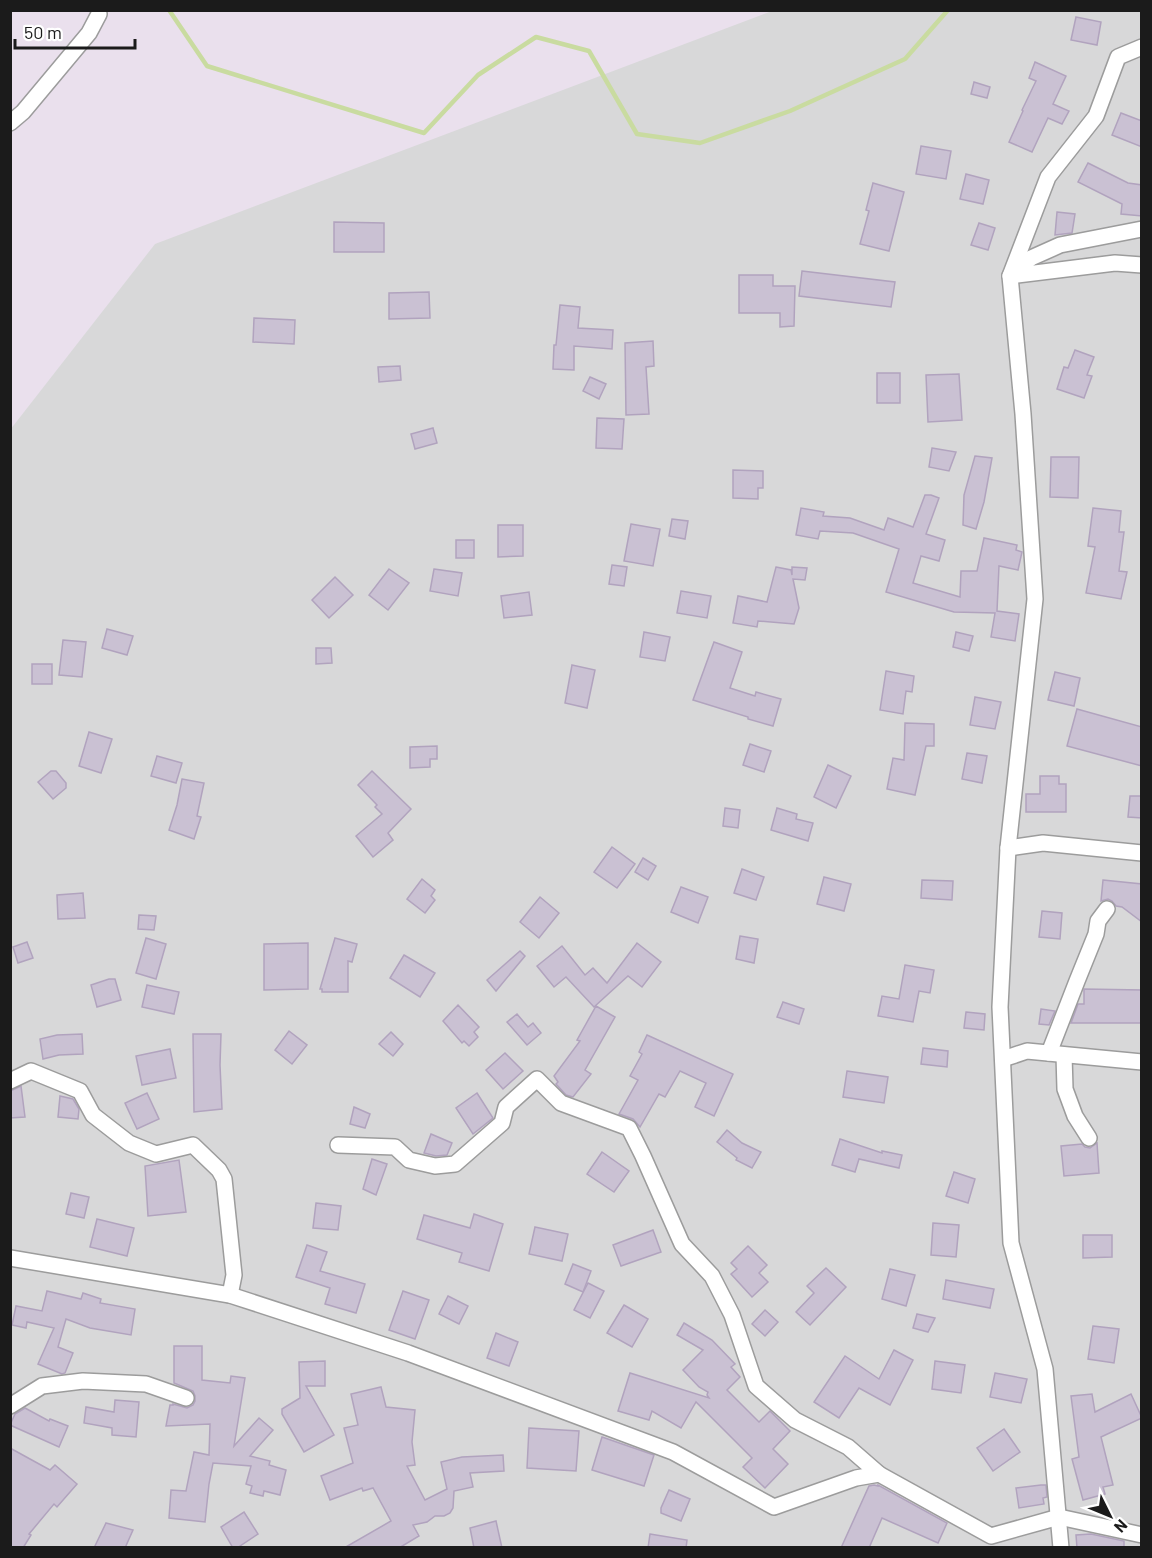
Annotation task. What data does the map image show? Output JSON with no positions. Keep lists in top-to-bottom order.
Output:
{
  "scale_bar": "50 m",
  "north": "bottom right"
}
